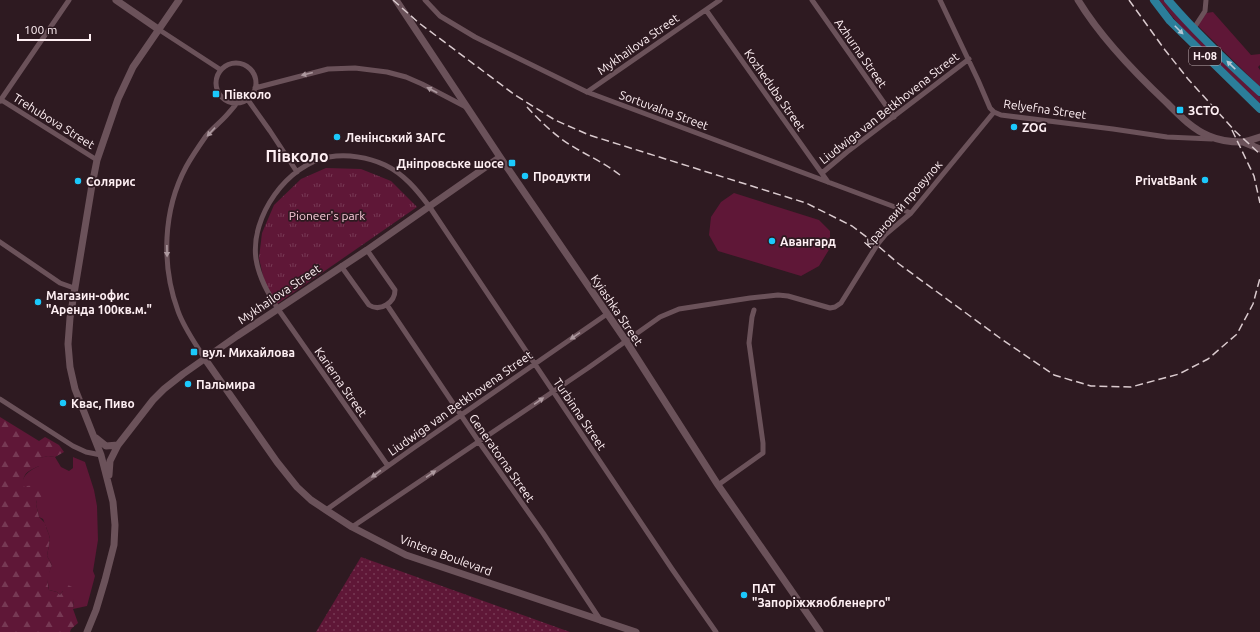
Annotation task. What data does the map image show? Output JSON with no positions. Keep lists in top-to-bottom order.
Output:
{
  "streets": {
    "main road": ["Н-08"],
    "street": [
      "Mykhailova Street",
      "Azhurna Street",
      "Kozheduba Street",
      "Liudwiga van Betkhovena Street",
      "Relyefna Street",
      "Sortuvalna Street",
      "Trehubova Street",
      "Крановий провулок",
      "Kyiashka Street",
      "Karierna Street",
      "Turbinna Street",
      "Generatorna Street",
      "Vintera Boulevard"
    ]
  },
  "crossings": [
    ["Mykhailova Street", "Kozheduba Street"],
    ["Mykhailova Street", "Sortuvalna Street"],
    ["Mykhailova Street", "Kyiashka Street"],
    ["Mykhailova Street", "Karierna Street"],
    ["Mykhailova Street", "Turbinna Street"],
    ["Mykhailova Street", "Vintera Boulevard"],
    ["Azhurna Street", "Liudwiga van Betkhovena Street"],
    ["Kozheduba Street", "Liudwiga van Betkhovena Street"],
    ["Kozheduba Street", "Sortuvalna Street"],
    ["Liudwiga van Betkhovena Street", "Relyefna Street"],
    ["Liudwiga van Betkhovena Street", "Kyiashka Street"],
    ["Liudwiga van Betkhovena Street", "Karierna Street"],
    ["Liudwiga van Betkhovena Street", "Turbinna Street"],
    ["Liudwiga van Betkhovena Street", "Generatorna Street"],
    ["Liudwiga van Betkhovena Street", "Vintera Boulevard"],
    ["Relyefna Street", "Крановий провулок"],
    ["Sortuvalna Street", "Крановий провулок"],
    ["Крановий провулок", "Kyiashka Street"],
    ["Karierna Street", "Turbinna Street"],
    ["Generatorna Street", "Vintera Boulevard"]
  ],
  "districts": ["Півколо"],
  "parks": ["Pioneer's park"],
  "places": {
    "transit": [
      "Півколо",
      "ЗСТО",
      "Дніпровське шосе",
      "вул. Михайлова"
    ],
    "other": [
      "ZOG",
      "Ленінський ЗАГС",
      "Продукти",
      "PrivatBank",
      "Солярис",
      "Авангард",
      "Магазин-офис \"Аренда 100кв.м.\"",
      "Пальмира",
      "Квас, Пиво",
      "ПАТ \"Запоріжжяобленерго\""
    ]
  },
  "scale_bar": "100 m"
}
